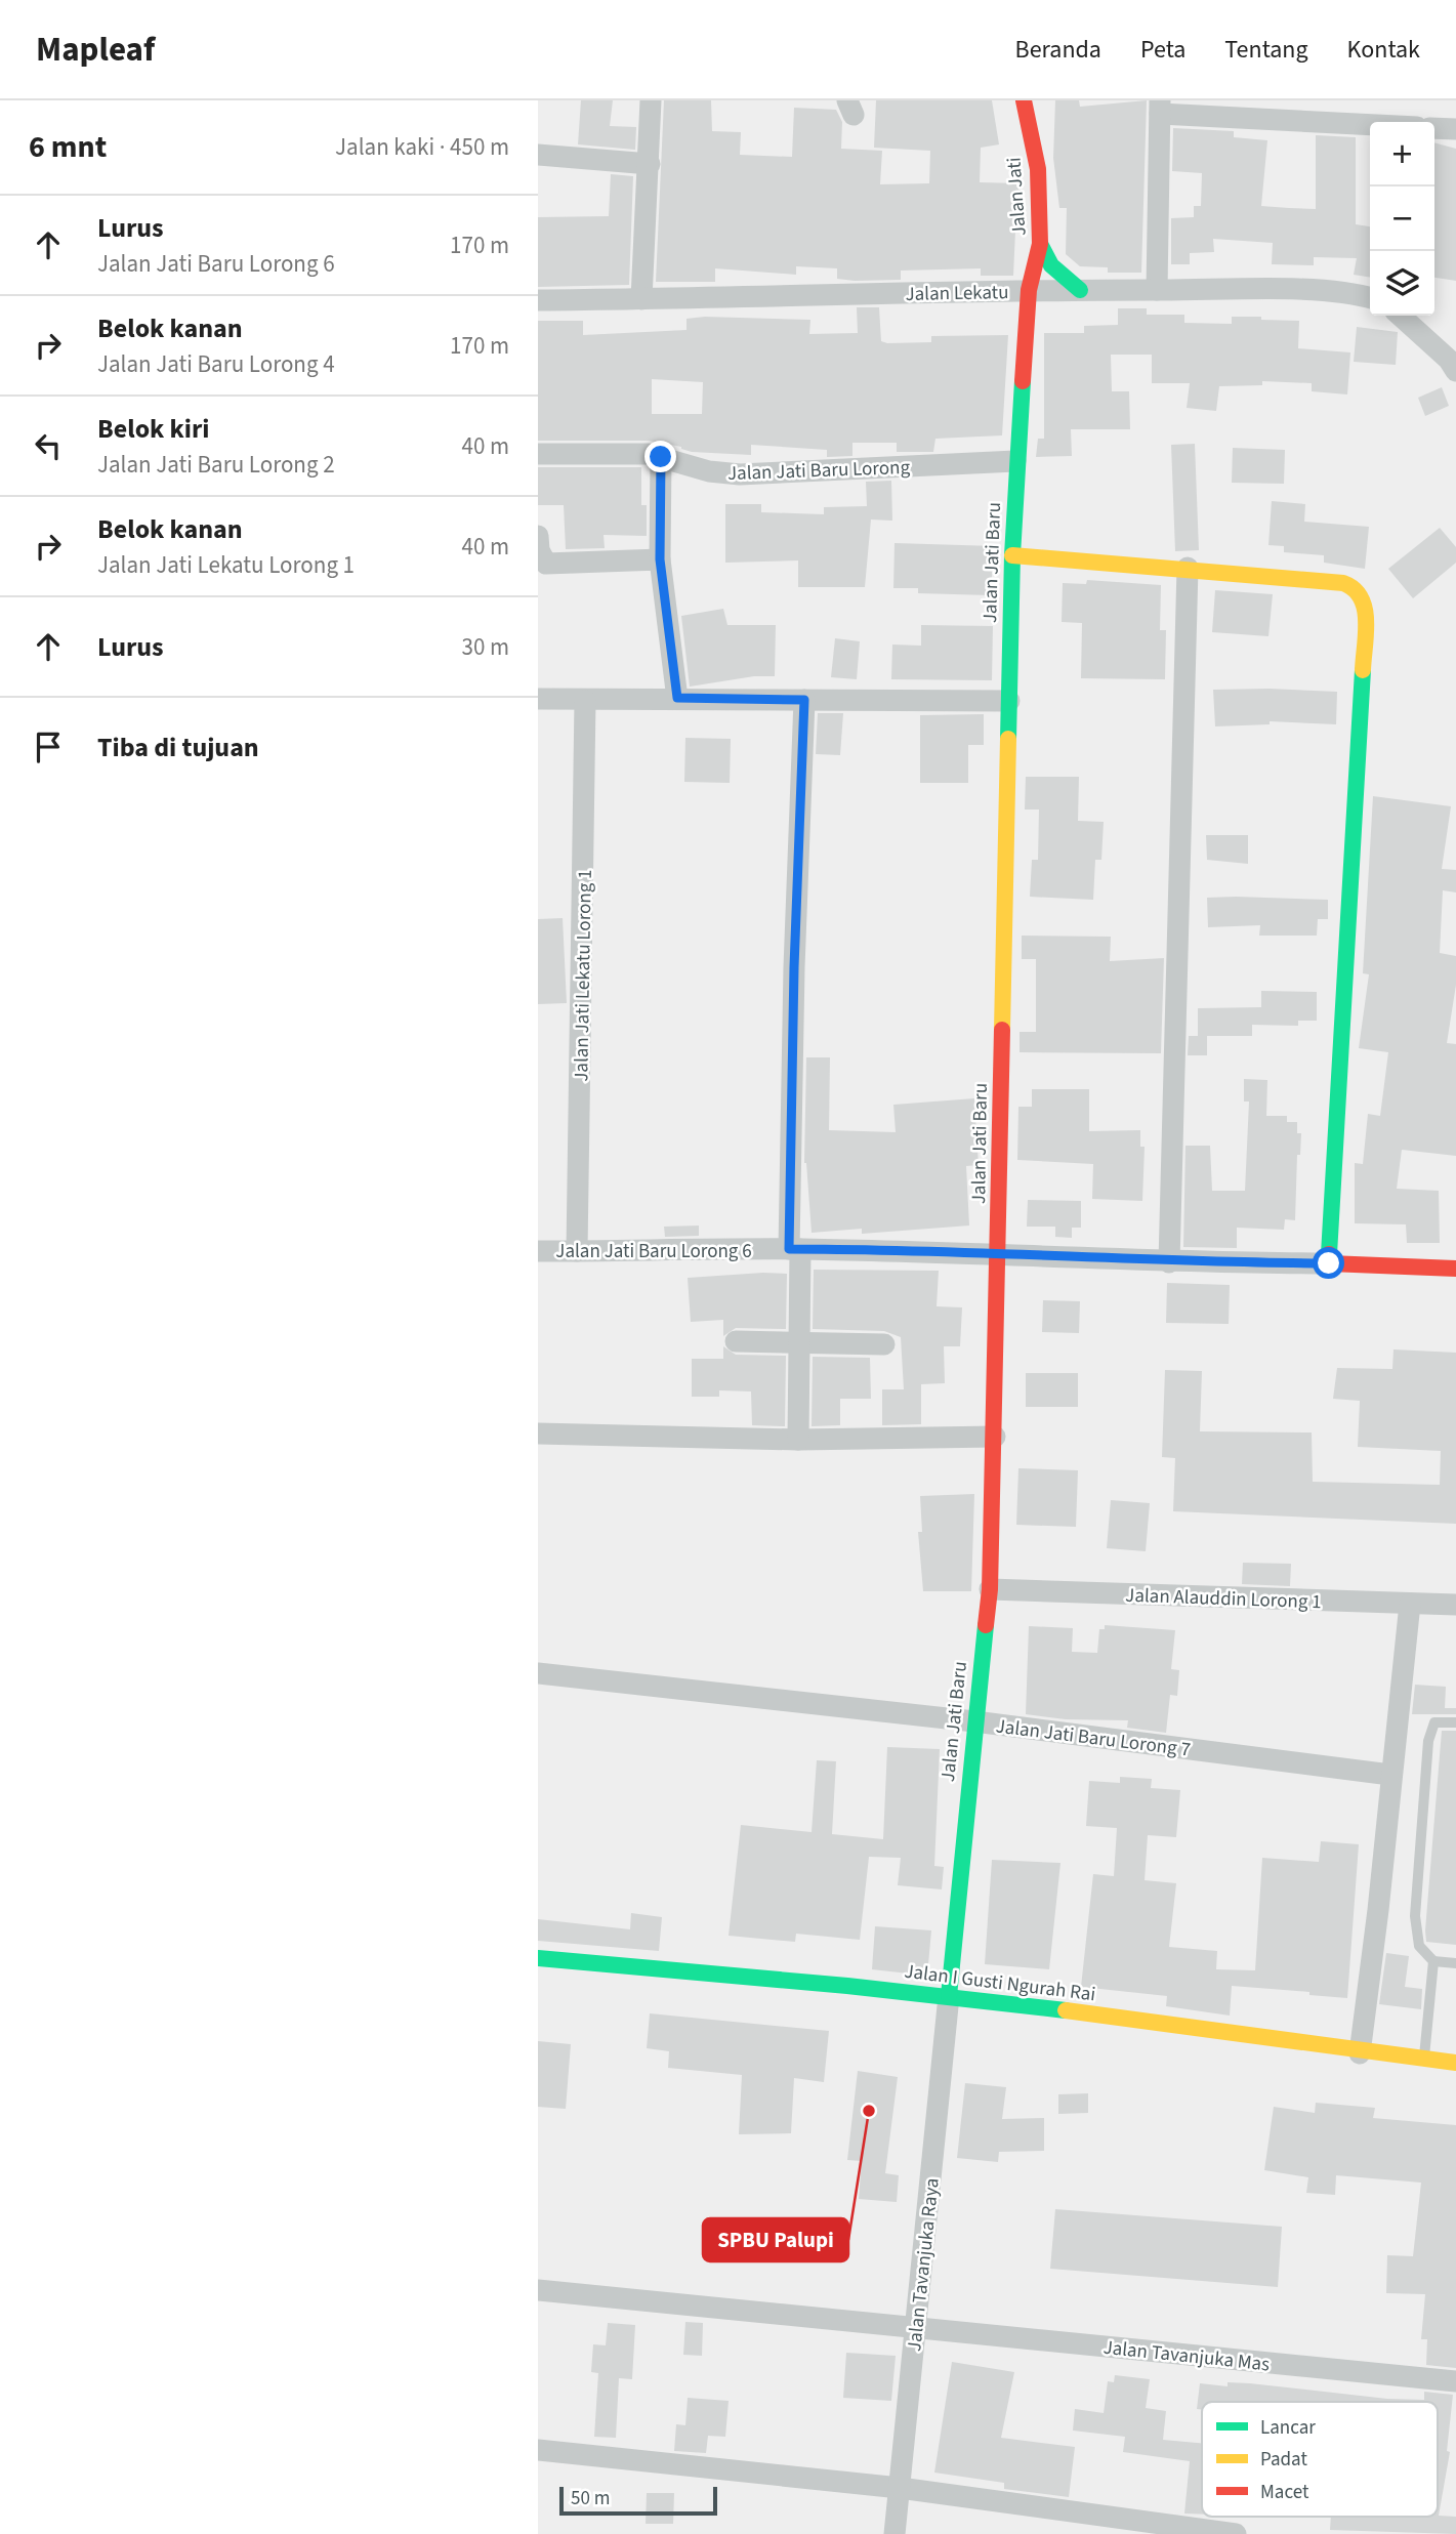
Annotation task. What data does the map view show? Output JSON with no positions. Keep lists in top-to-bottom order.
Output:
{
  "streets": {
    "street": [
      "Jalan Jati",
      "Jalan Lekatu",
      "Jalan Jati Baru Lorong",
      "Jalan Jati Baru",
      "Jalan Jati Lekatu Lorong 1",
      "Jalan Jati Baru Lorong 6",
      "Jalan Alauddin Lorong 1",
      "Jalan Jati Baru Lorong 7",
      "Jalan I Gusti Ngurah Rai",
      "Jalan Tavanjuka Raya",
      "Jalan Tavanjuka Mas"
    ]
  },
  "crossings": [
    ["Jalan Jati", "Jalan Lekatu"],
    ["Jalan Jati", "Jalan Jati Baru"],
    ["Jalan Lekatu", "Jalan Jati Baru"],
    ["Jalan Jati Baru Lorong", "Jalan Jati Baru"],
    ["Jalan Jati Baru", "Jalan Jati Baru Lorong 6"],
    ["Jalan Jati Baru", "Jalan Alauddin Lorong 1"],
    ["Jalan Jati Baru", "Jalan Jati Baru Lorong 7"],
    ["Jalan Jati Baru", "Jalan I Gusti Ngurah Rai"],
    ["Jalan Jati Baru", "Jalan Tavanjuka Raya"],
    ["Jalan Jati Lekatu Lorong 1", "Jalan Jati Baru Lorong 6"],
    ["Jalan I Gusti Ngurah Rai", "Jalan Tavanjuka Raya"],
    ["Jalan Tavanjuka Raya", "Jalan Tavanjuka Mas"]
  ],
  "places": ["SPBU Palupi"],
  "legend": ["Lancar", "Padat", "Macet"],
  "scale_bar": "50 m",
  "page": {
    "header": "Mapleaf",
    "nav": [
      "Beranda",
      "Peta",
      "Tentang",
      "Kontak"
    ],
    "heading": ["6 mnt", "Jalan kaki · 450 m"],
    "map_buttons": ["+", "−"],
    "list": [
      ["Lurus", "Jalan Jati Baru Lorong 6", "170 m"],
      ["Belok kanan", "Jalan Jati Baru Lorong 4", "170 m"],
      ["Belok kiri", "Jalan Jati Baru Lorong 2", "40 m"],
      ["Belok kanan", "Jalan Jati Lekatu Lorong 1", "40 m"],
      ["Lurus", "30 m"],
      "Tiba di tujuan"
    ],
    "scale": "50 m"
  }
}
